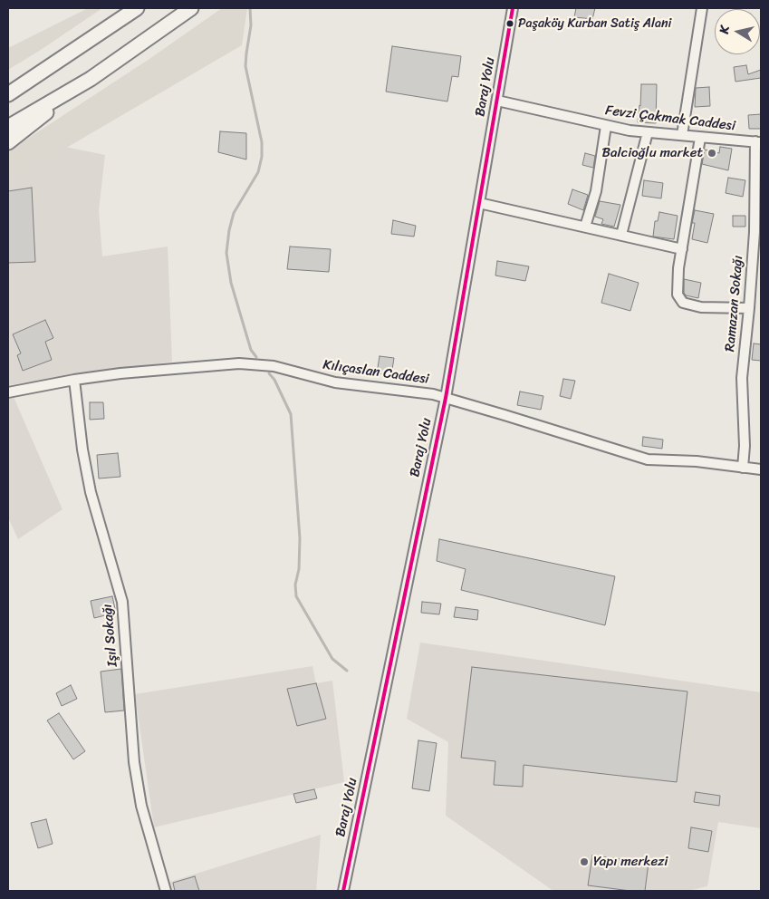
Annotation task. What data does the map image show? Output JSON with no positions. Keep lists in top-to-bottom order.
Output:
{
  "streets": {
    "street": [
      "Baraj Yolu",
      "Fevzi Çakmak Caddesi",
      "Ramazan Sokağı",
      "Kılıçaslan Caddesi",
      "Işıl Sokağı"
    ]
  },
  "crossings": [
    ["Baraj Yolu", "Fevzi Çakmak Caddesi"],
    ["Baraj Yolu", "Kılıçaslan Caddesi"],
    ["Fevzi Çakmak Caddesi", "Ramazan Sokağı"],
    ["Ramazan Sokağı", "Kılıçaslan Caddesi"],
    ["Kılıçaslan Caddesi", "Işıl Sokağı"]
  ],
  "places": ["Paşaköy Kurban Satiş Alani", "Balcioğlu market", "Yapı merkezi"],
  "north": "left"
}
